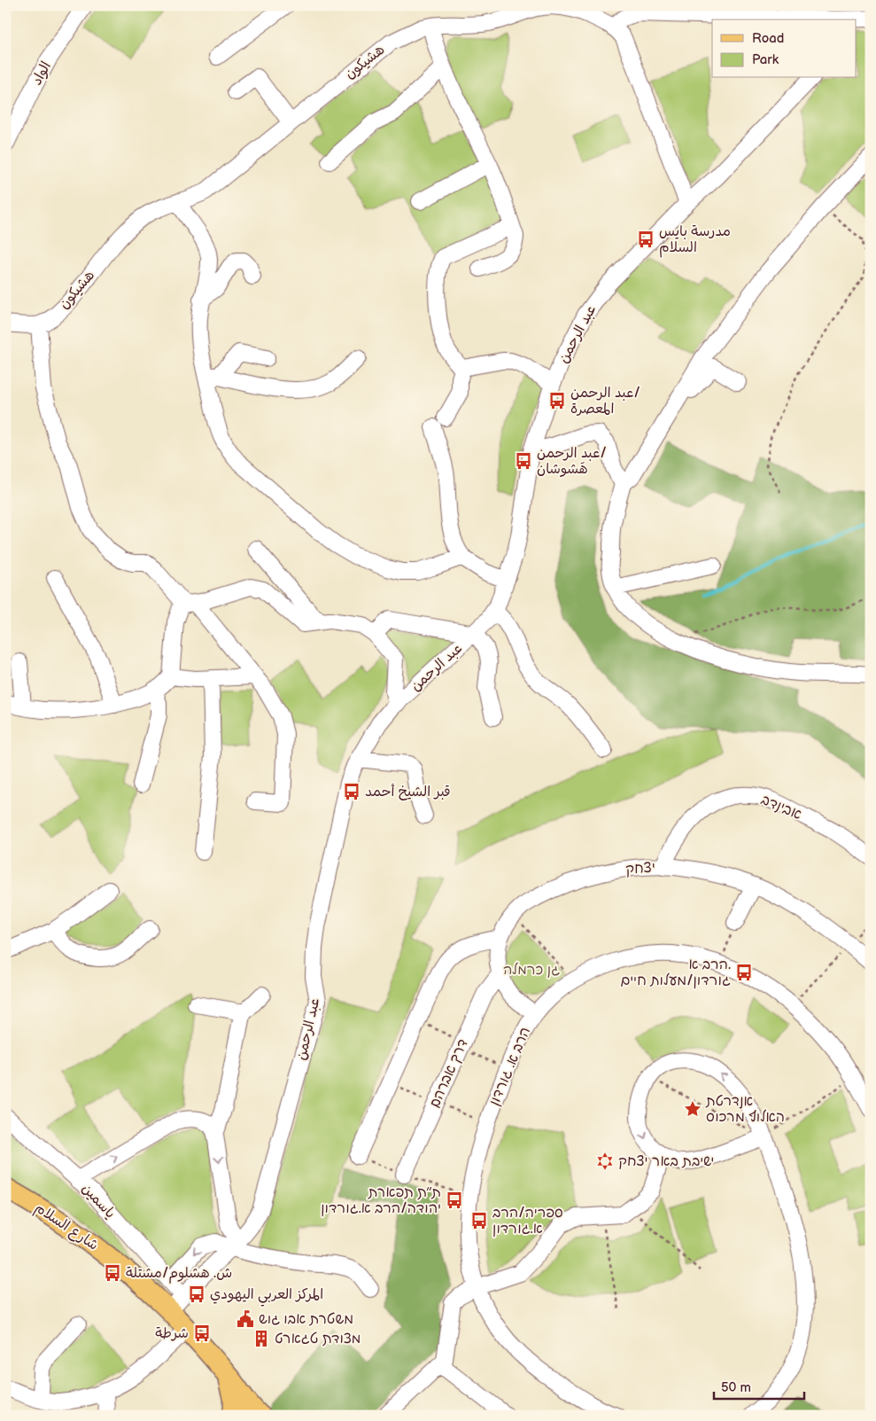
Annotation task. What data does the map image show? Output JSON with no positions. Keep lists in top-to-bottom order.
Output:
{
  "streets": {
    "main road": ["شارع السلام"],
    "street": [
      "هشيكون",
      "الواد",
      "عبد الرحمن",
      "אבינדב",
      "יצחק",
      "הרב א. גורדון",
      "דרך אברהם",
      "ياسمين"
    ]
  },
  "crossings": [
    ["هشيكون", "عبد الرحمن"],
    ["عبد الرحمن", "ياسمين"],
    ["عبد الرحمن", "شارع السلام"],
    ["אבינדב", "יצחק"],
    ["יצחק", "הרב א. גורדון"],
    ["יצחק", "דרך אברהם"]
  ],
  "parks": ["גן כרמלה"],
  "places": {
    "bus stop": [
      "مدرسة بايس السلام",
      "عبد الرحمن/ المعصرة",
      "عبد الرحمن/ هَشوشان",
      "قبر الشيخ أحمد",
      "הרב א. גורדון/מעלות חיים",
      "ת״ת תפארת יהודה/הרב א.גורדון",
      "ספריה/הרב א.גורדון",
      "ش. هشلوم/مشتلة",
      "المركز العربي اليهودي",
      "شرطة"
    ],
    "place": ["אנדרטת האלוף מרכוס"],
    "synagogue": ["ישיבת באר יצחק"],
    "public building": ["משטרת אבו גוש"],
    "building": ["מצודת טגארט"]
  },
  "legend": ["Road", "Park"],
  "scale_bar": "50 m"
}
